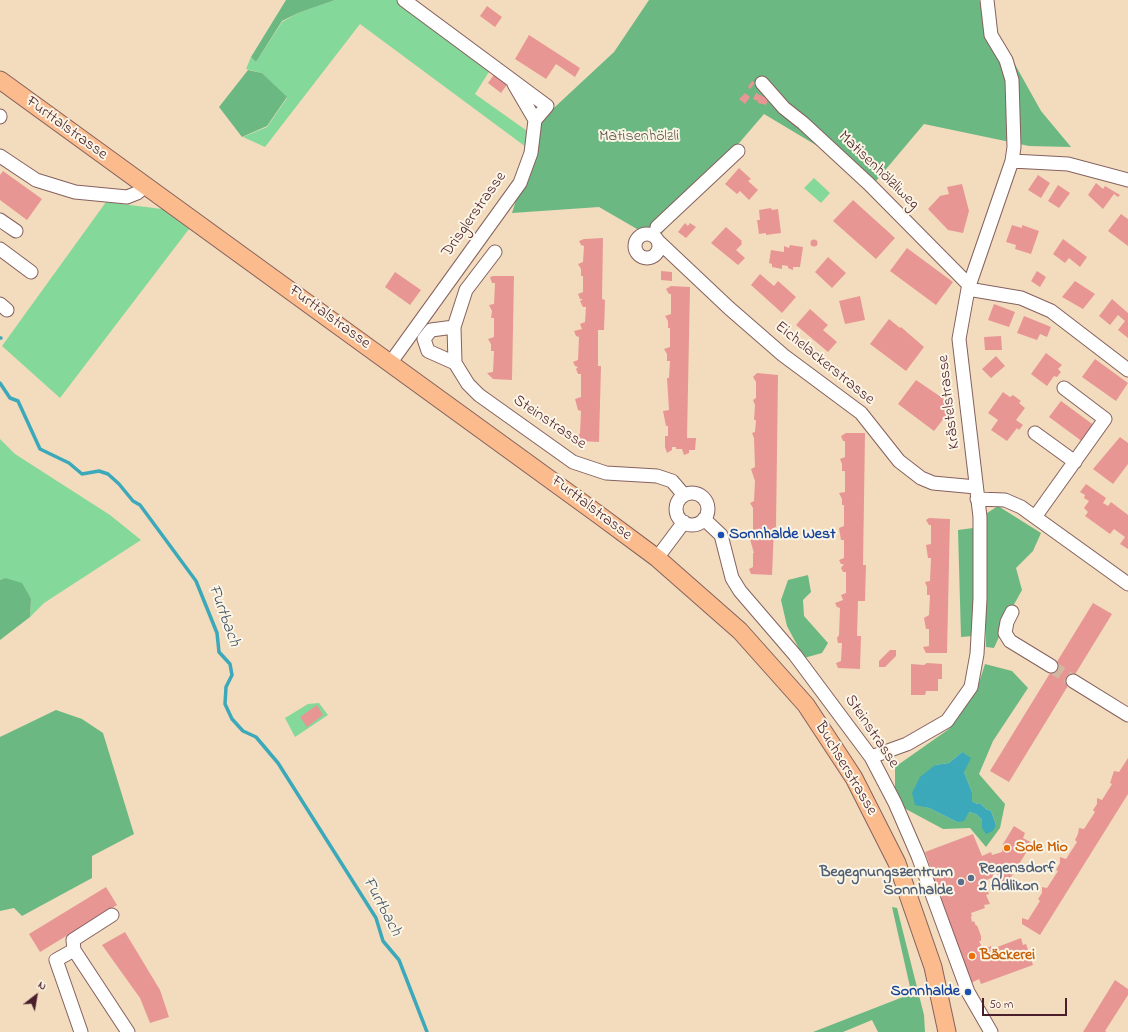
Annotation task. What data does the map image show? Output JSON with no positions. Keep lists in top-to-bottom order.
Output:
{
  "streets": {
    "main road": ["Furttalstrasse", "Buchserstrasse"],
    "street": [
      "Matisenhölzliweg",
      "Drisglerstrasse",
      "Eichelackerstrasse",
      "Krästelstrasse",
      "Steinstrasse"
    ]
  },
  "crossings": [
    ["Furttalstrasse", "Drisglerstrasse"],
    ["Furttalstrasse", "Buchserstrasse"],
    ["Matisenhölzliweg", "Krästelstrasse"],
    ["Eichelackerstrasse", "Krästelstrasse"],
    ["Krästelstrasse", "Steinstrasse"]
  ],
  "water": ["Furtbach"],
  "parks": ["Matisenhölzli"],
  "places": [
    "Sonnhalde West",
    "Sole Mio",
    "Regensdorf 2 Adlikon",
    "Begegnungszentrum Sonnhalde",
    "Bäckerei",
    "Sonnhalde"
  ],
  "scale_bar": "50 m",
  "north": "top right"
}
